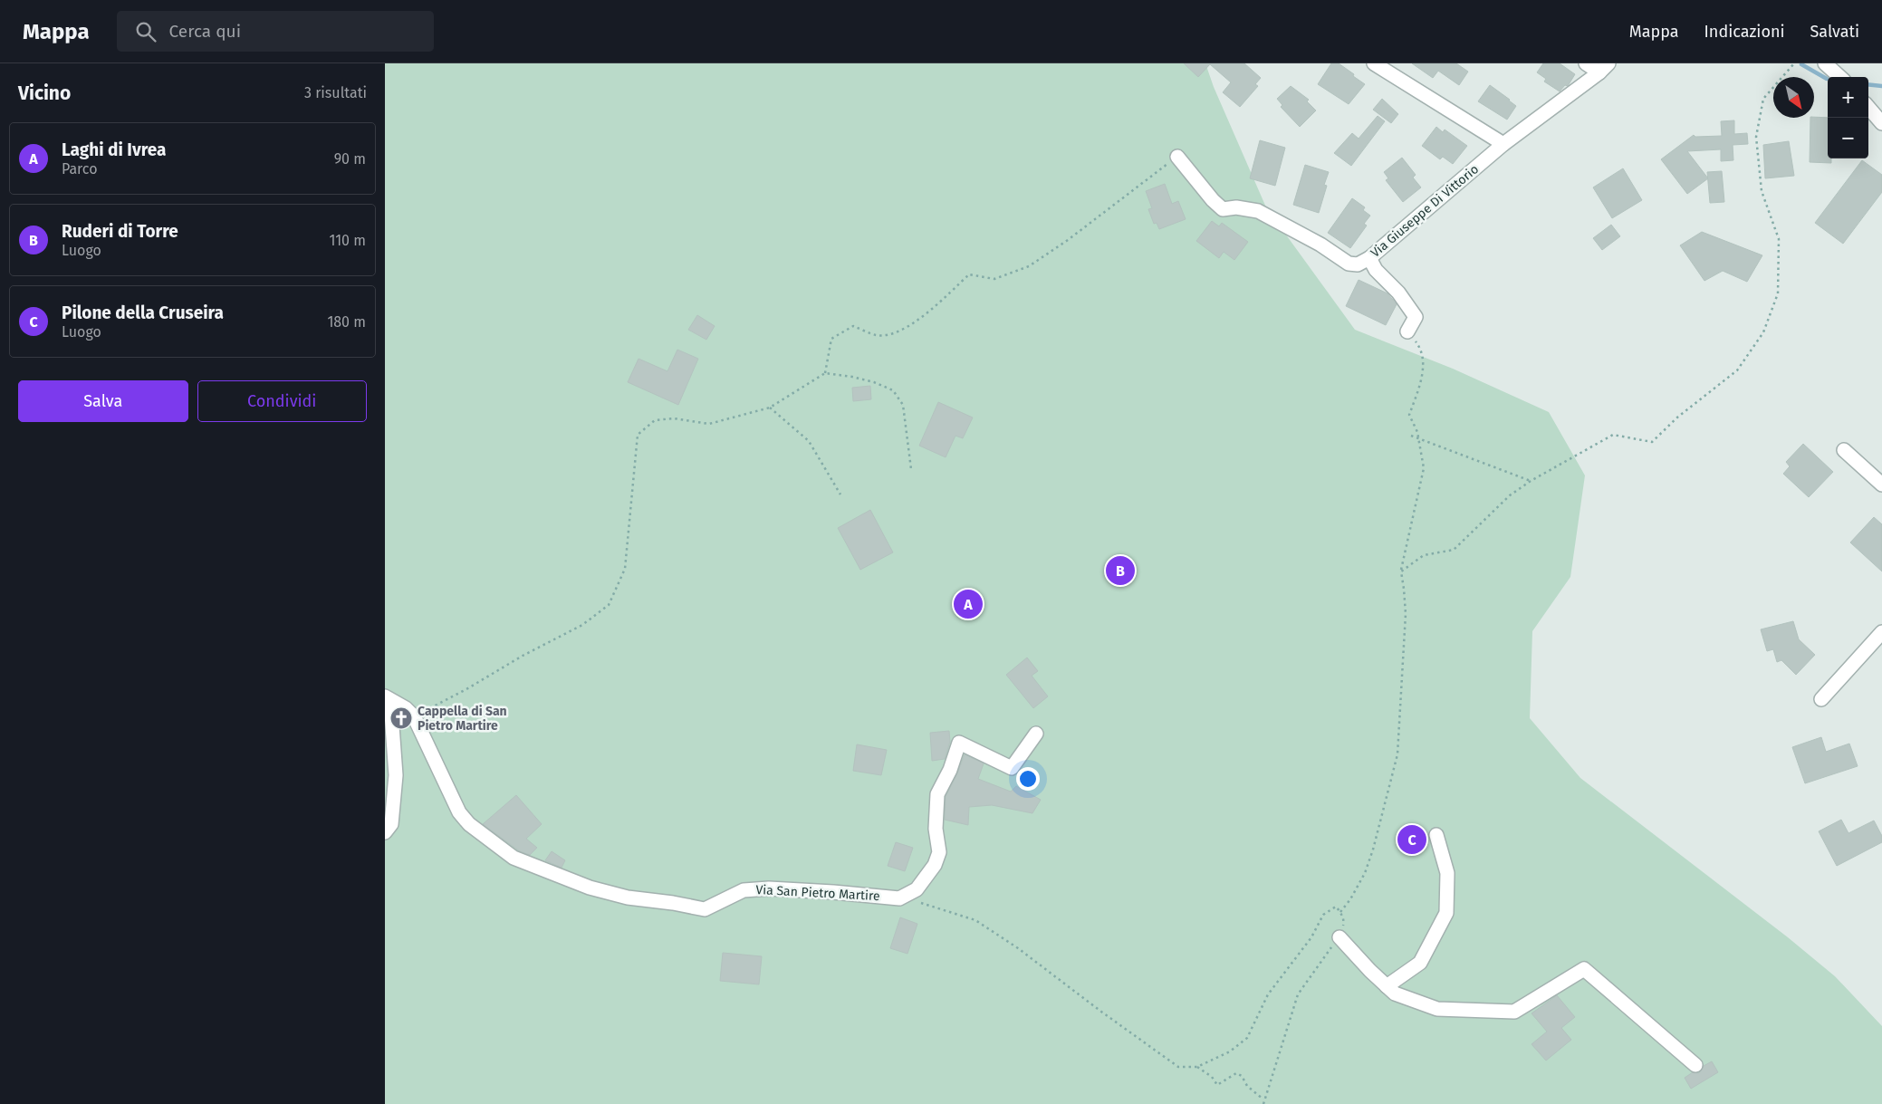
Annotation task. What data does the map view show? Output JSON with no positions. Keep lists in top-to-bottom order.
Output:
{
  "streets": {
    "street": ["Via Giuseppe Di Vittorio", "Via San Pietro Martire"]
  },
  "places": {
    "church": ["Cappella di San Pietro Martire"]
  },
  "north": "bottom right",
  "page": {
    "header": "Mappa",
    "search": "Cerca qui",
    "nav": ["Mappa", "Indicazioni", "Salvati"],
    "heading": ["Vicino", "3 risultati"],
    "map_buttons": ["+", "−"],
    "list": [
      {
        "mark": "A",
        "name": "Laghi di Ivrea",
        "note": "Parco",
        "value": "90 m"
      },
      {
        "mark": "B",
        "name": "Ruderi di Torre",
        "note": "Luogo",
        "value": "110 m"
      },
      {
        "mark": "C",
        "name": "Pilone della Cruseira",
        "note": "Luogo",
        "value": "180 m"
      }
    ],
    "buttons": ["Salva", "Condividi"],
    "pins": ["B", "A", "C"]
  }
}
